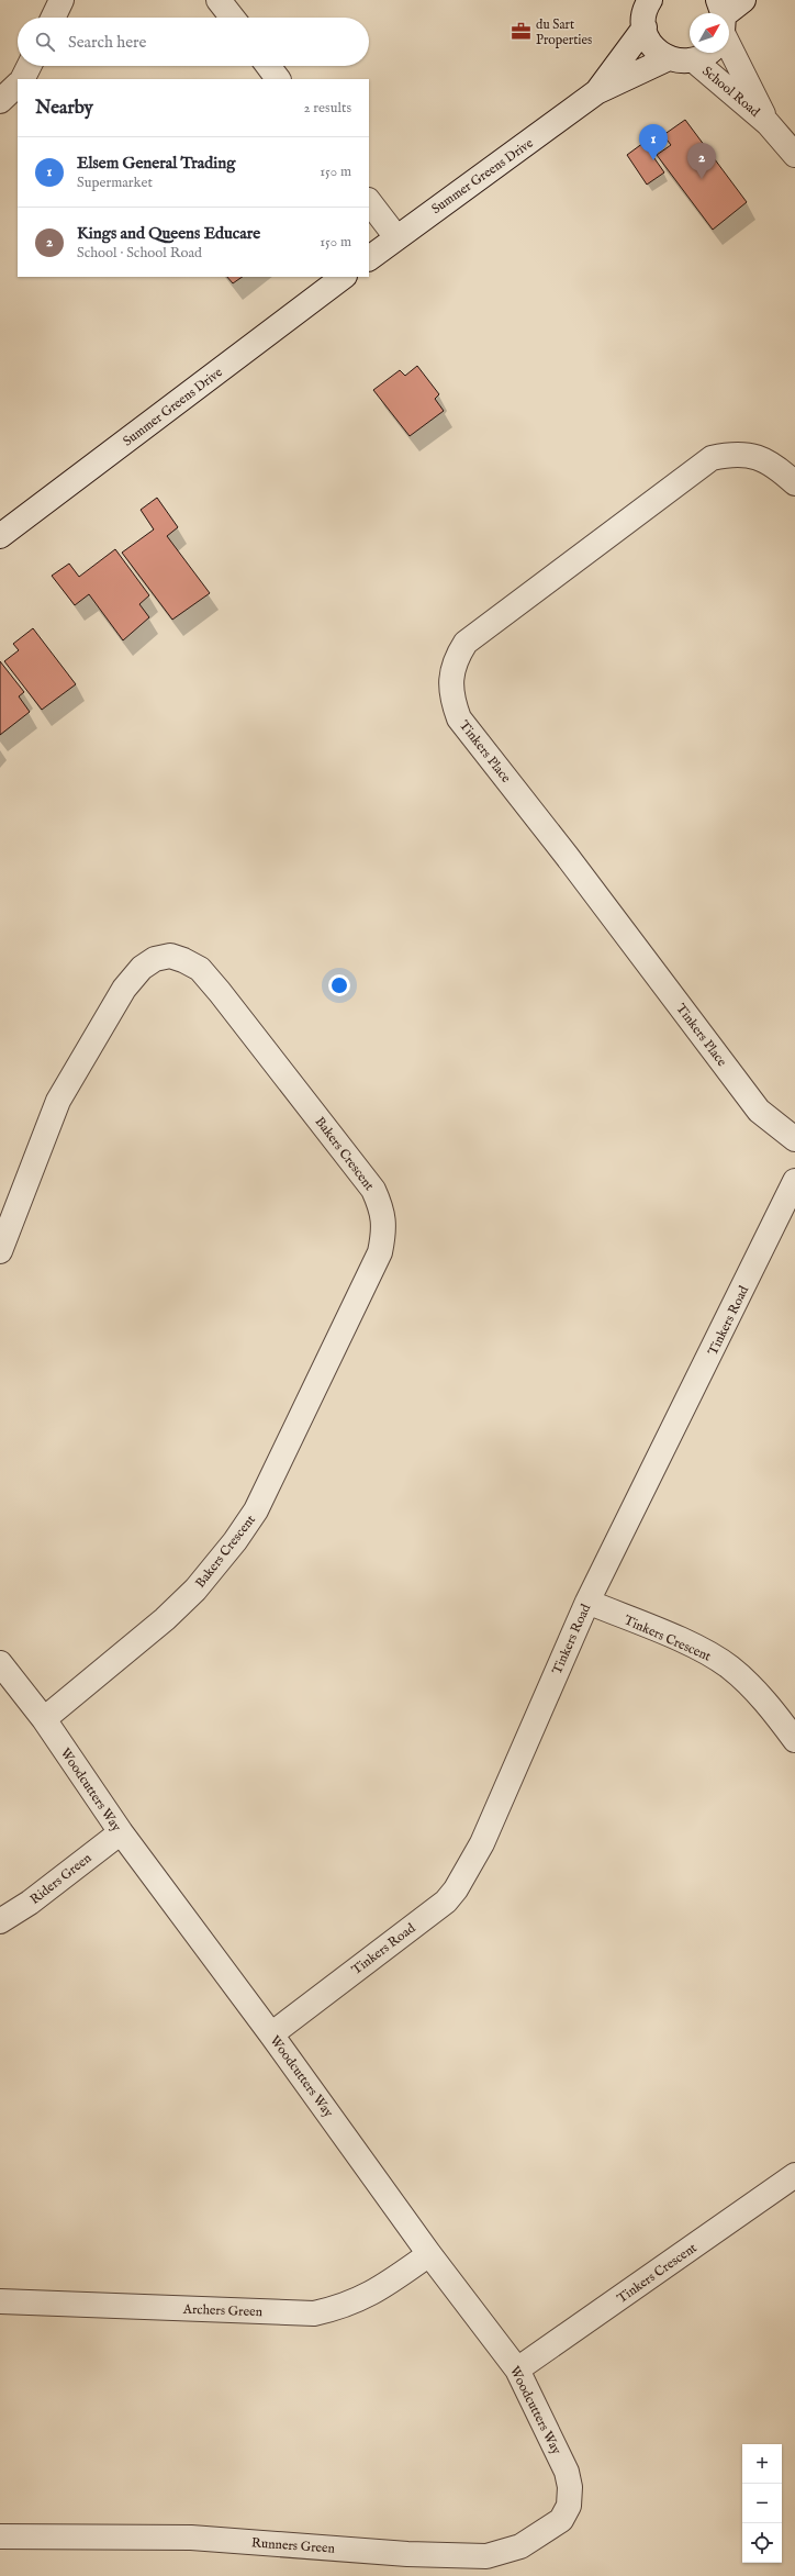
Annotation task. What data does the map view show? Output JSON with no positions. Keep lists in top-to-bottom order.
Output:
{
  "streets": {
    "street": [
      "School Road",
      "Summer Greens Drive",
      "Tinkers Place",
      "Bakers Crescent",
      "Tinkers Road",
      "Tinkers Crescent",
      "Woodcutters Way",
      "Riders Green",
      "Archers Green",
      "Runners Green"
    ]
  },
  "crossings": [
    ["Bakers Crescent", "Woodcutters Way"],
    ["Tinkers Road", "Tinkers Crescent"],
    ["Tinkers Road", "Woodcutters Way"],
    ["Tinkers Crescent", "Woodcutters Way"],
    ["Woodcutters Way", "Riders Green"],
    ["Woodcutters Way", "Archers Green"],
    ["Woodcutters Way", "Runners Green"]
  ],
  "places": {
    "office": ["du Sart Properties"]
  },
  "north": "top right",
  "page": {
    "search": "Search here",
    "heading": ["Nearby", "2 results"],
    "pins": ["1", "2"],
    "list": [
      {
        "mark": "1",
        "name": "Elsem General Trading",
        "note": "Supermarket",
        "value": "150 m"
      },
      {
        "mark": "2",
        "name": "Kings and Queens Educare",
        "note": "School · School Road",
        "value": "150 m"
      }
    ],
    "map_buttons": ["+", "−"]
  }
}
